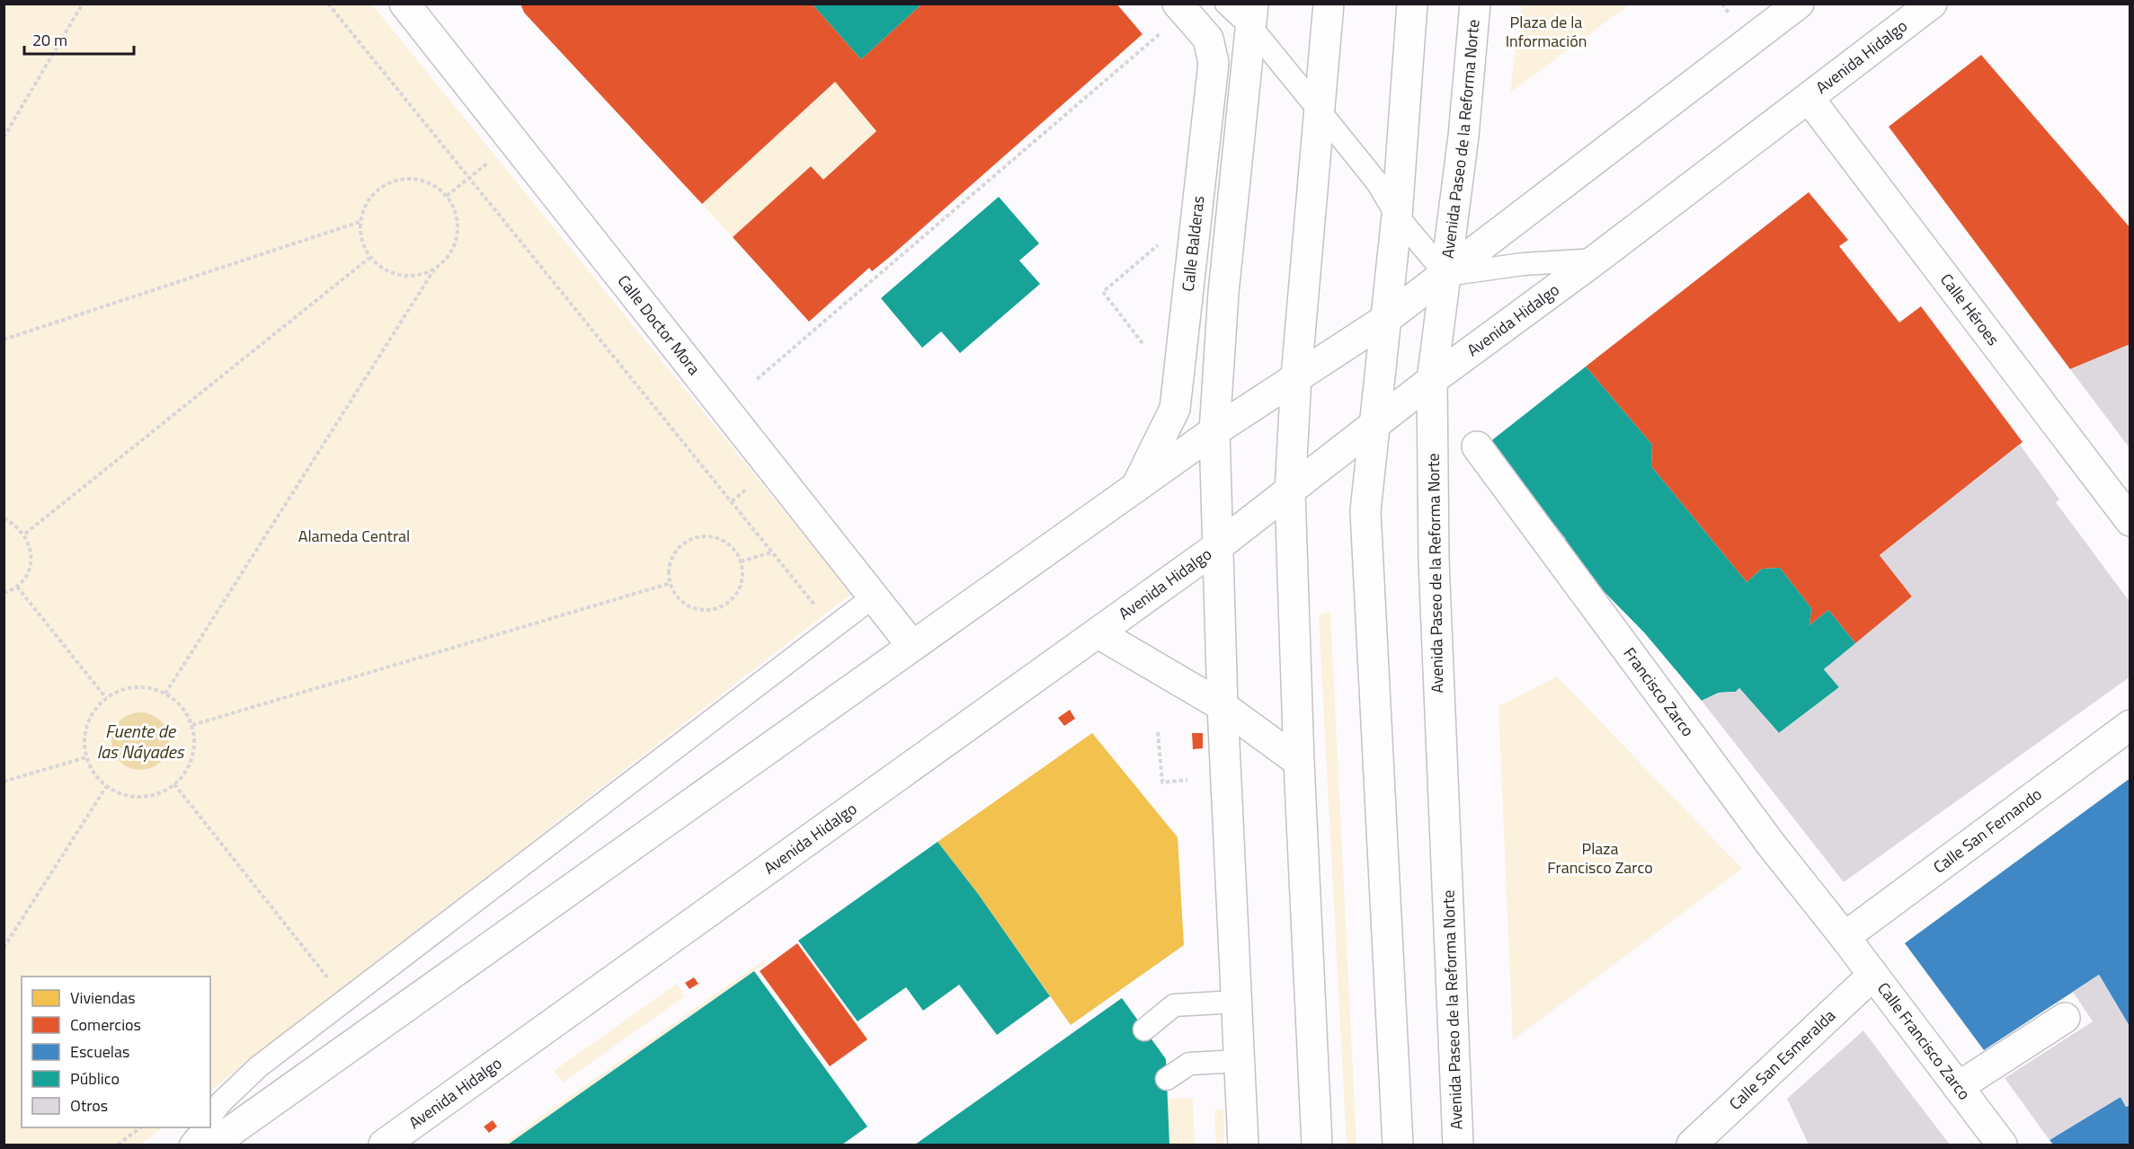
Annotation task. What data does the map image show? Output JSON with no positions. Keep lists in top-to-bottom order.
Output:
{
  "streets": {
    "main road": [
      "Avenida Hidalgo",
      "Avenida Paseo de la Reforma Norte",
      "Calle Balderas",
      "Calle Héroes",
      "Calle Doctor Mora",
      "Francisco Zarco",
      "Calle San Fernando",
      "Calle Francisco Zarco",
      "Calle San Esmeralda"
    ]
  },
  "crossings": [
    ["Avenida Hidalgo", "Avenida Paseo de la Reforma Norte"],
    ["Avenida Hidalgo", "Calle Héroes"],
    ["Francisco Zarco", "Calle San Fernando"],
    ["Francisco Zarco", "Calle Francisco Zarco"],
    ["Calle San Fernando", "Calle Francisco Zarco"],
    ["Calle Francisco Zarco", "Calle San Esmeralda"]
  ],
  "water": ["Fuente de las Náyades"],
  "parks": ["Plaza de la Información", "Alameda Central", "Plaza Francisco Zarco"],
  "legend": [
    "Viviendas",
    "Comercios",
    "Escuelas",
    "Público",
    "Otros"
  ],
  "scale_bar": "20 m"
}
